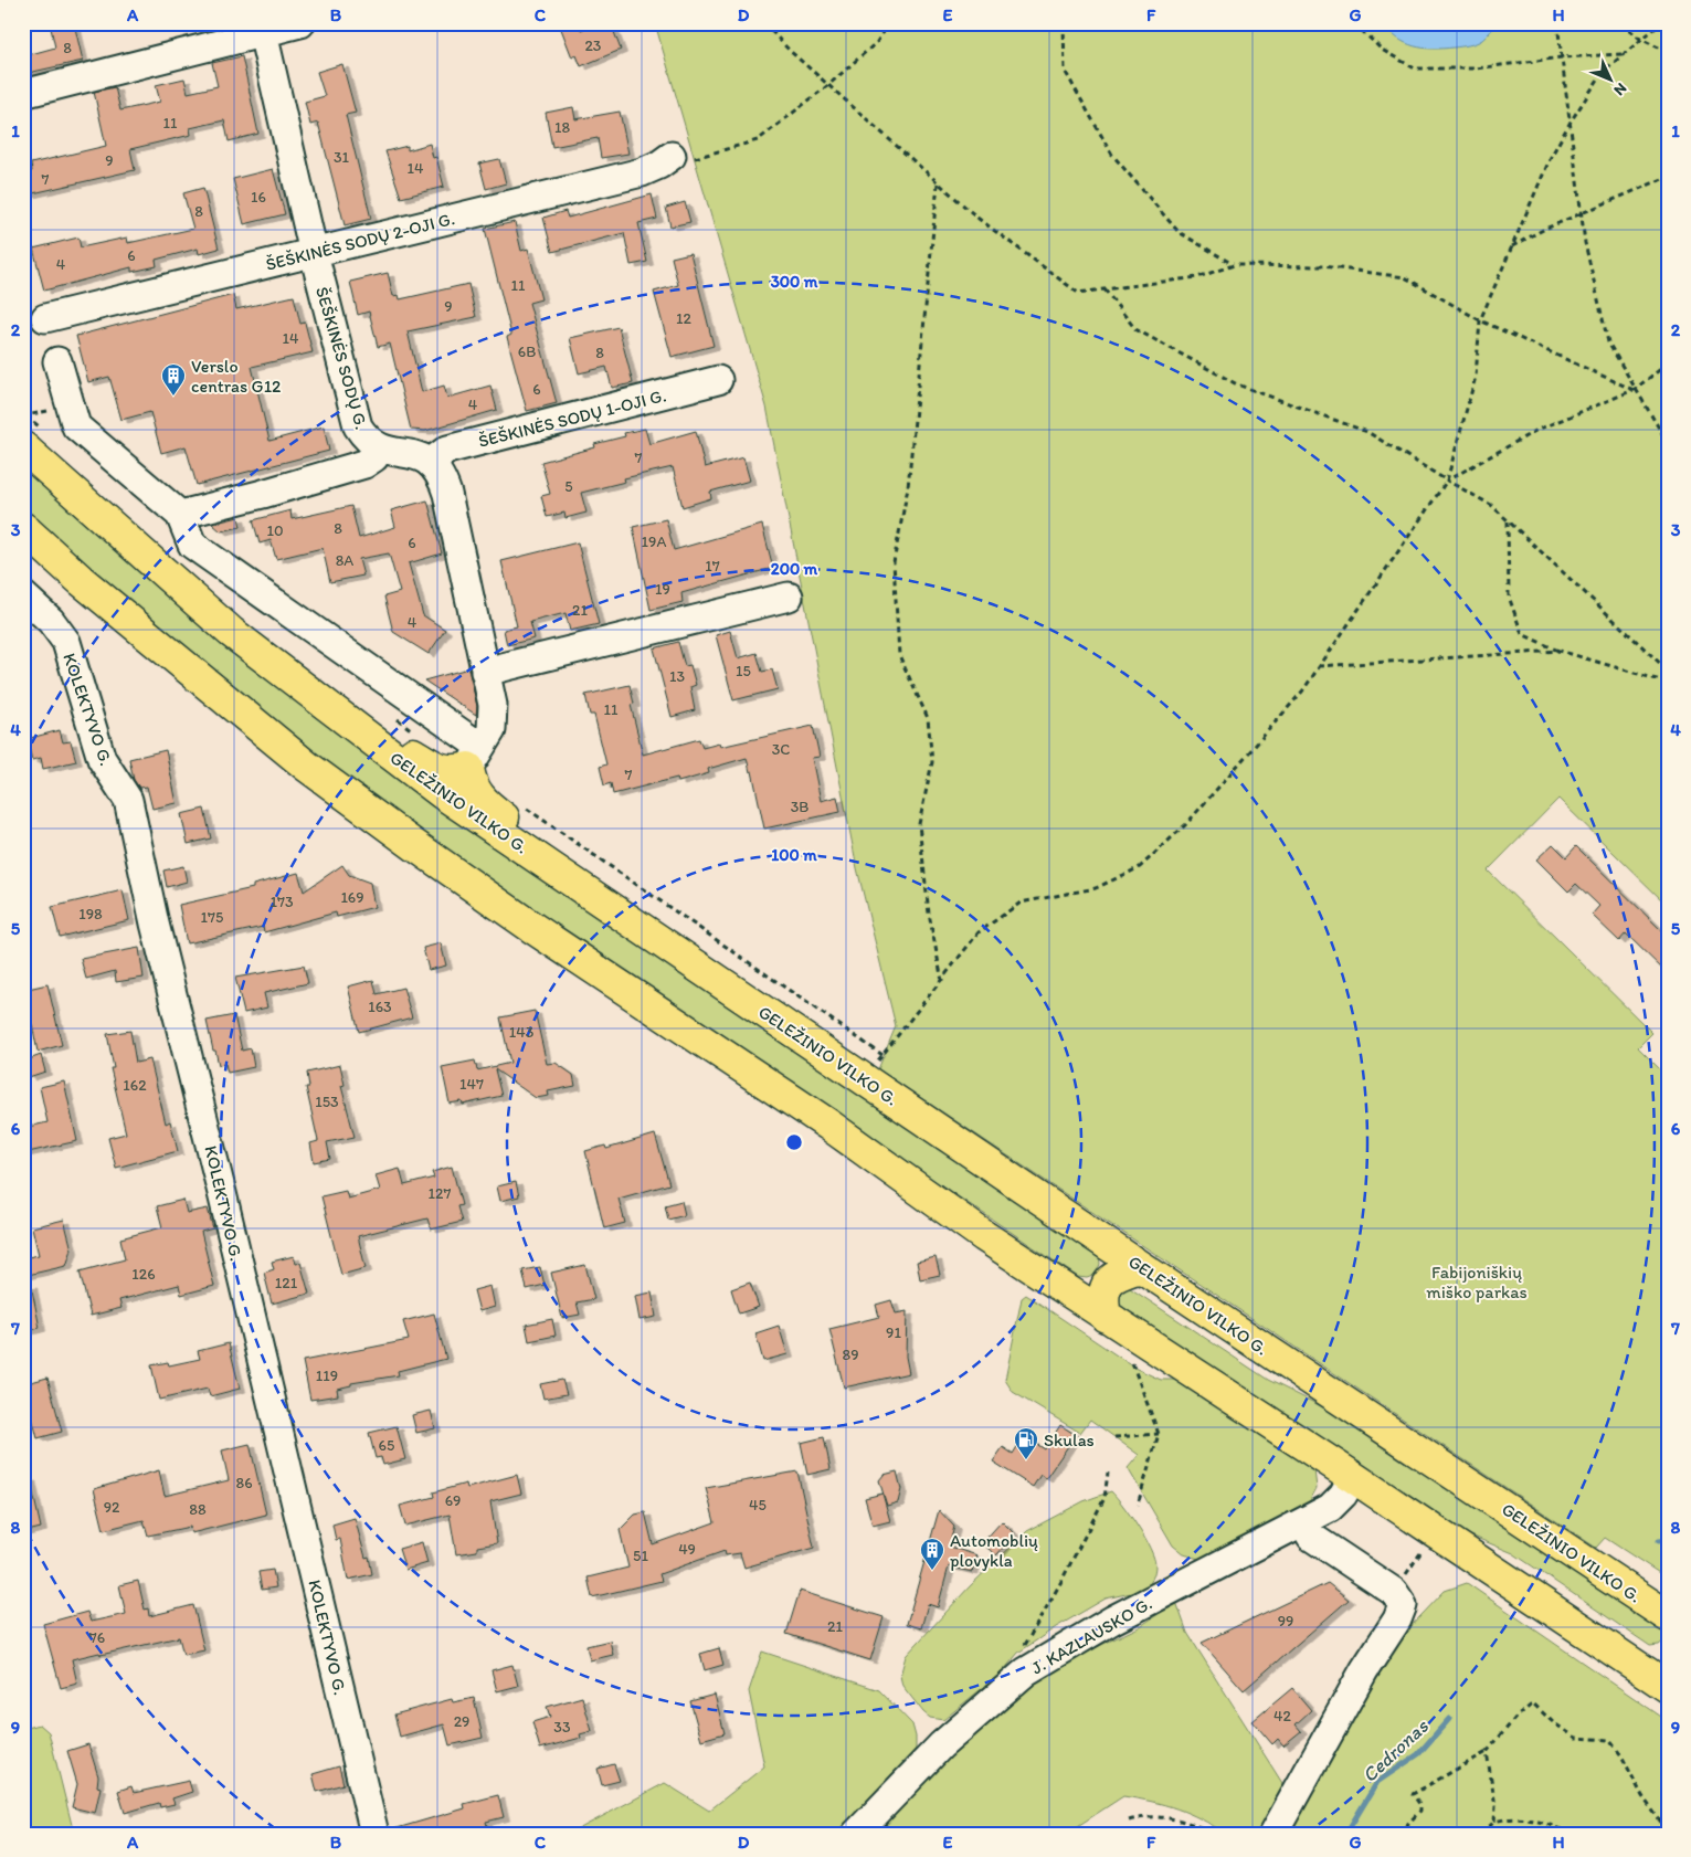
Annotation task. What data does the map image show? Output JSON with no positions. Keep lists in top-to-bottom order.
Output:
{
  "streets": {
    "highway": ["GELEŽINIO VILKO G."],
    "street": [
      "ŠEŠKINĖS SODŲ 2-OJI G.",
      "ŠEŠKINĖS SODŲ G.",
      "ŠEŠKINĖS SODŲ 1-OJI G.",
      "KOLEKTYVO G.",
      "J. KAZLAUSKO G."
    ]
  },
  "crossings": [
    ["ŠEŠKINĖS SODŲ 2-OJI G.", "ŠEŠKINĖS SODŲ G."],
    ["ŠEŠKINĖS SODŲ G.", "ŠEŠKINĖS SODŲ 1-OJI G."]
  ],
  "water": ["Cedronas"],
  "parks": ["Fabijoniškių miško parkas"],
  "places": {
    "building": ["Verslo centras G12", "Automoblių plovykla"],
    "fuel station": ["Skulas"]
  },
  "house_numbers": [
    "23",
    "8",
    "11",
    "18",
    "31",
    "9",
    "14",
    "7",
    "16",
    "8",
    "6",
    "4",
    "11",
    "9",
    "12",
    "14",
    "6B",
    "8",
    "6",
    "4",
    "7",
    "5",
    "8",
    "10",
    "19A",
    "6",
    "8A",
    "17",
    "19",
    "21",
    "4",
    "15",
    "13",
    "11",
    "3C",
    "7",
    "3B",
    "169",
    "173",
    "198",
    "175",
    "163",
    "143",
    "147",
    "162",
    "153",
    "127",
    "126",
    "121",
    "91",
    "89",
    "119",
    "65",
    "86",
    "69",
    "45",
    "92",
    "88",
    "49",
    "51",
    "99",
    "21",
    "76",
    "42",
    "29",
    "33"
  ],
  "north": "bottom right",
  "grid": {
    "columns": [
      "A",
      "B",
      "C",
      "D",
      "E",
      "F",
      "G",
      "H"
    ],
    "rows": [
      "1",
      "2",
      "3",
      "4",
      "5",
      "6",
      "7",
      "8",
      "9"
    ]
  },
  "rings": ["300 m", "200 m", "100 m"]
}
